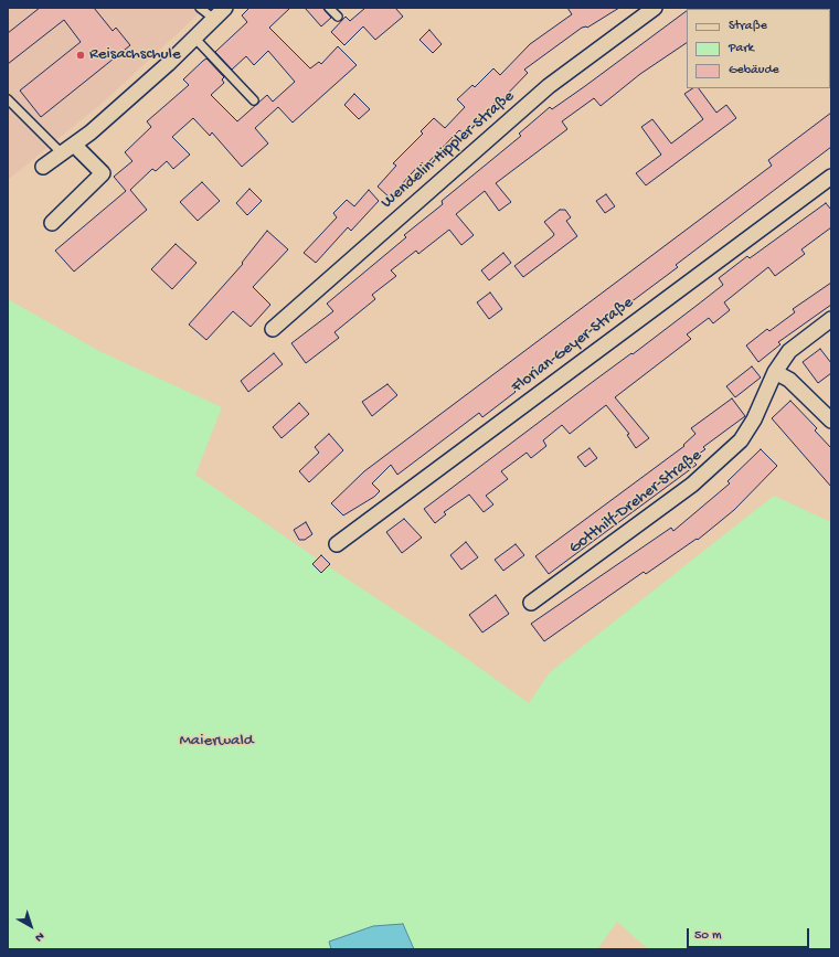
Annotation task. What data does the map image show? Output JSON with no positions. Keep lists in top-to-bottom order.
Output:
{
  "streets": {
    "street": ["Wendelin-Hippler-Straße", "Florian-Geyer-Straße", "Gotthilf-Dreher-Straße"]
  },
  "parks": ["Maierwald"],
  "places": ["Reisachschule"],
  "legend": ["Straße", "Park", "Gebäude"],
  "scale_bar": "50 m",
  "north": "bottom right"
}
